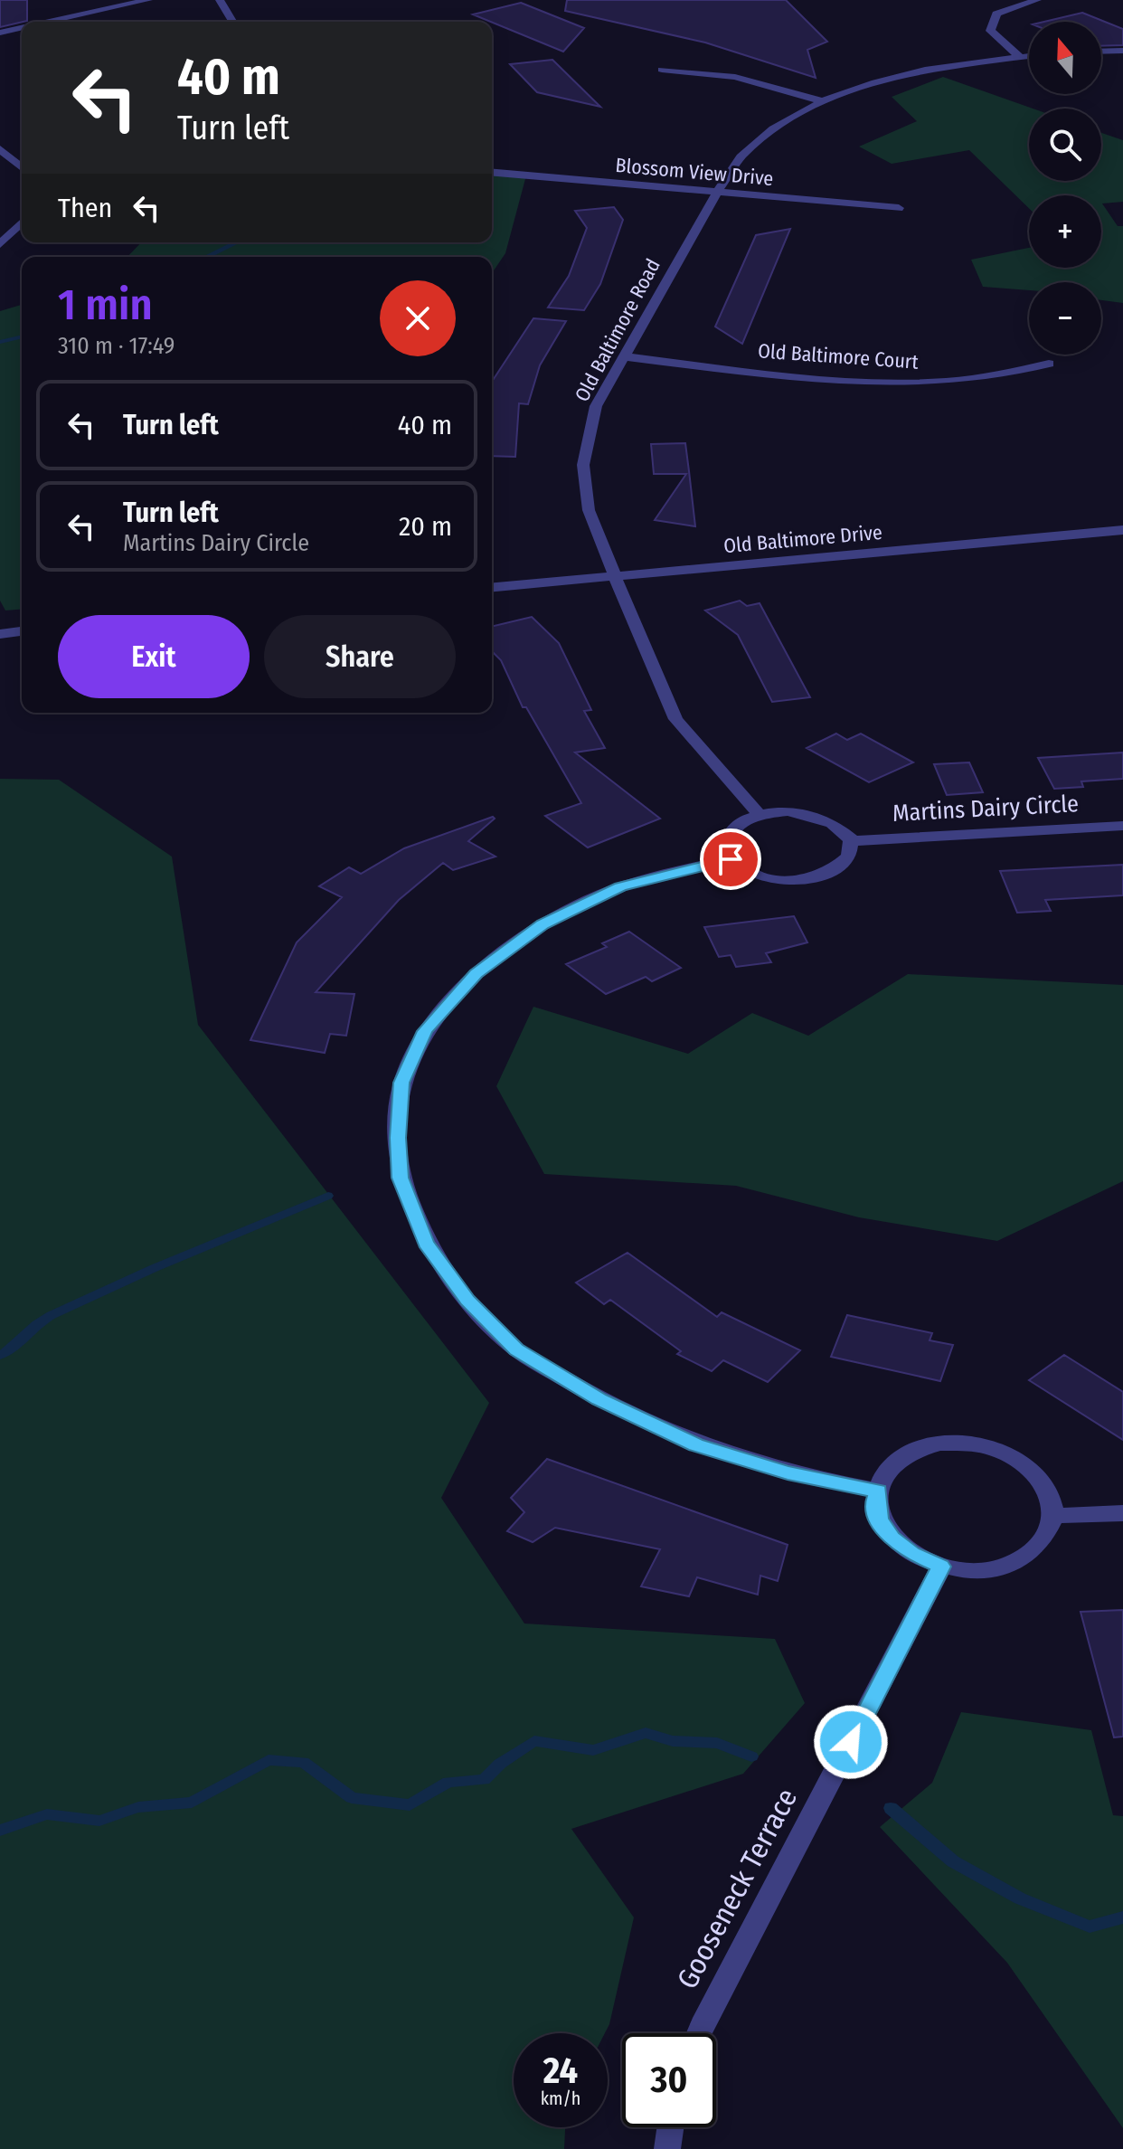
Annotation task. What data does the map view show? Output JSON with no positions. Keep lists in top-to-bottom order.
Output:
{
  "streets": {
    "street": [
      "Blossom View Drive",
      "Old Baltimore Road",
      "Old Baltimore Court",
      "Old Baltimore Drive",
      "Martins Dairy Circle",
      "Gooseneck Terrace"
    ]
  },
  "crossings": [
    ["Blossom View Drive", "Old Baltimore Road"],
    ["Old Baltimore Road", "Old Baltimore Court"],
    ["Old Baltimore Road", "Old Baltimore Drive"]
  ],
  "north": "top",
  "page": {
    "map_buttons": ["+", "−"],
    "turn": ["40 m", "Turn left"],
    "then": "Then",
    "heading": ["1 min", "310 m · 17:49"],
    "list": [
      {
        "name": "Turn left",
        "value": "40 m"
      },
      {
        "name": "Turn left",
        "note": "Martins Dairy Circle",
        "value": "20 m"
      }
    ],
    "buttons": ["Exit", "Share"],
    "speed": "24 km/h",
    "limit": "30"
  }
}
